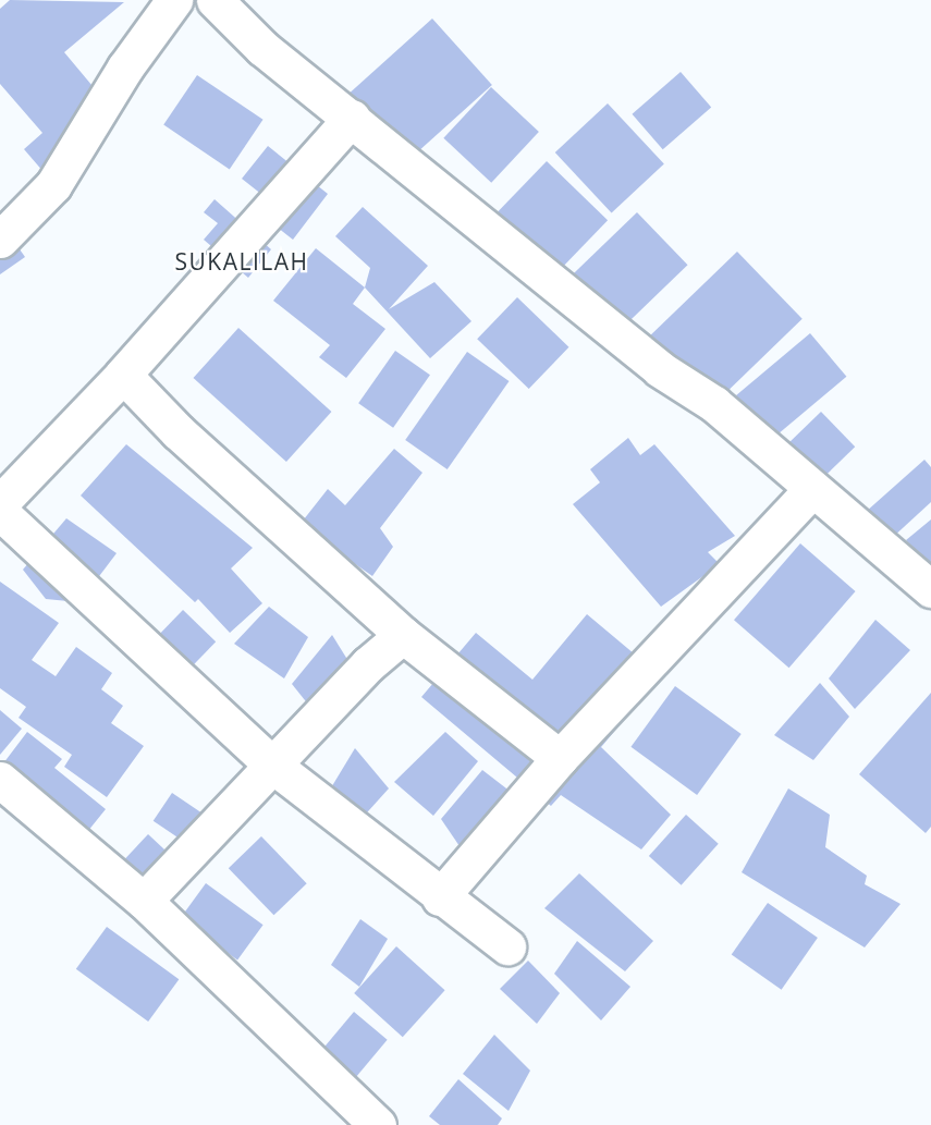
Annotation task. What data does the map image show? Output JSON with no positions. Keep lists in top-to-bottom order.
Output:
{
  "districts": ["SUKALILAH"]
}
